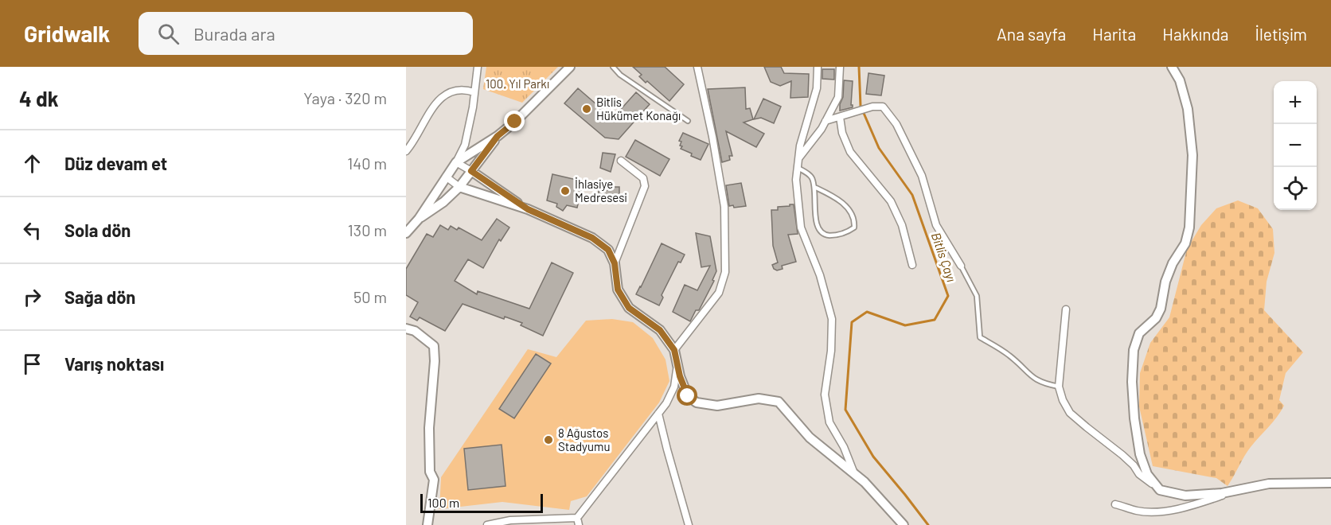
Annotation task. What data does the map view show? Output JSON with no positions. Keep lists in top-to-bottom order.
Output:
{
  "water": ["Bitlis Çayı"],
  "parks": ["100. Yıl Parkı"],
  "places": ["Bitlis Hükümet Konağı", "İhlasiye Medresesi", "8 Ağustos Stadyumu"],
  "scale_bar": "100 m",
  "page": {
    "header": "Gridwalk",
    "search": "Burada ara",
    "nav": [
      "Ana sayfa",
      "Harita",
      "Hakkında",
      "İletişim"
    ],
    "heading": ["4 dk", "Yaya · 320 m"],
    "map_buttons": ["+", "−"],
    "list": [
      ["Düz devam et", "140 m"],
      ["Sola dön", "130 m"],
      ["Sağa dön", "50 m"],
      "Varış noktası"
    ],
    "scale": "100 m"
  }
}
